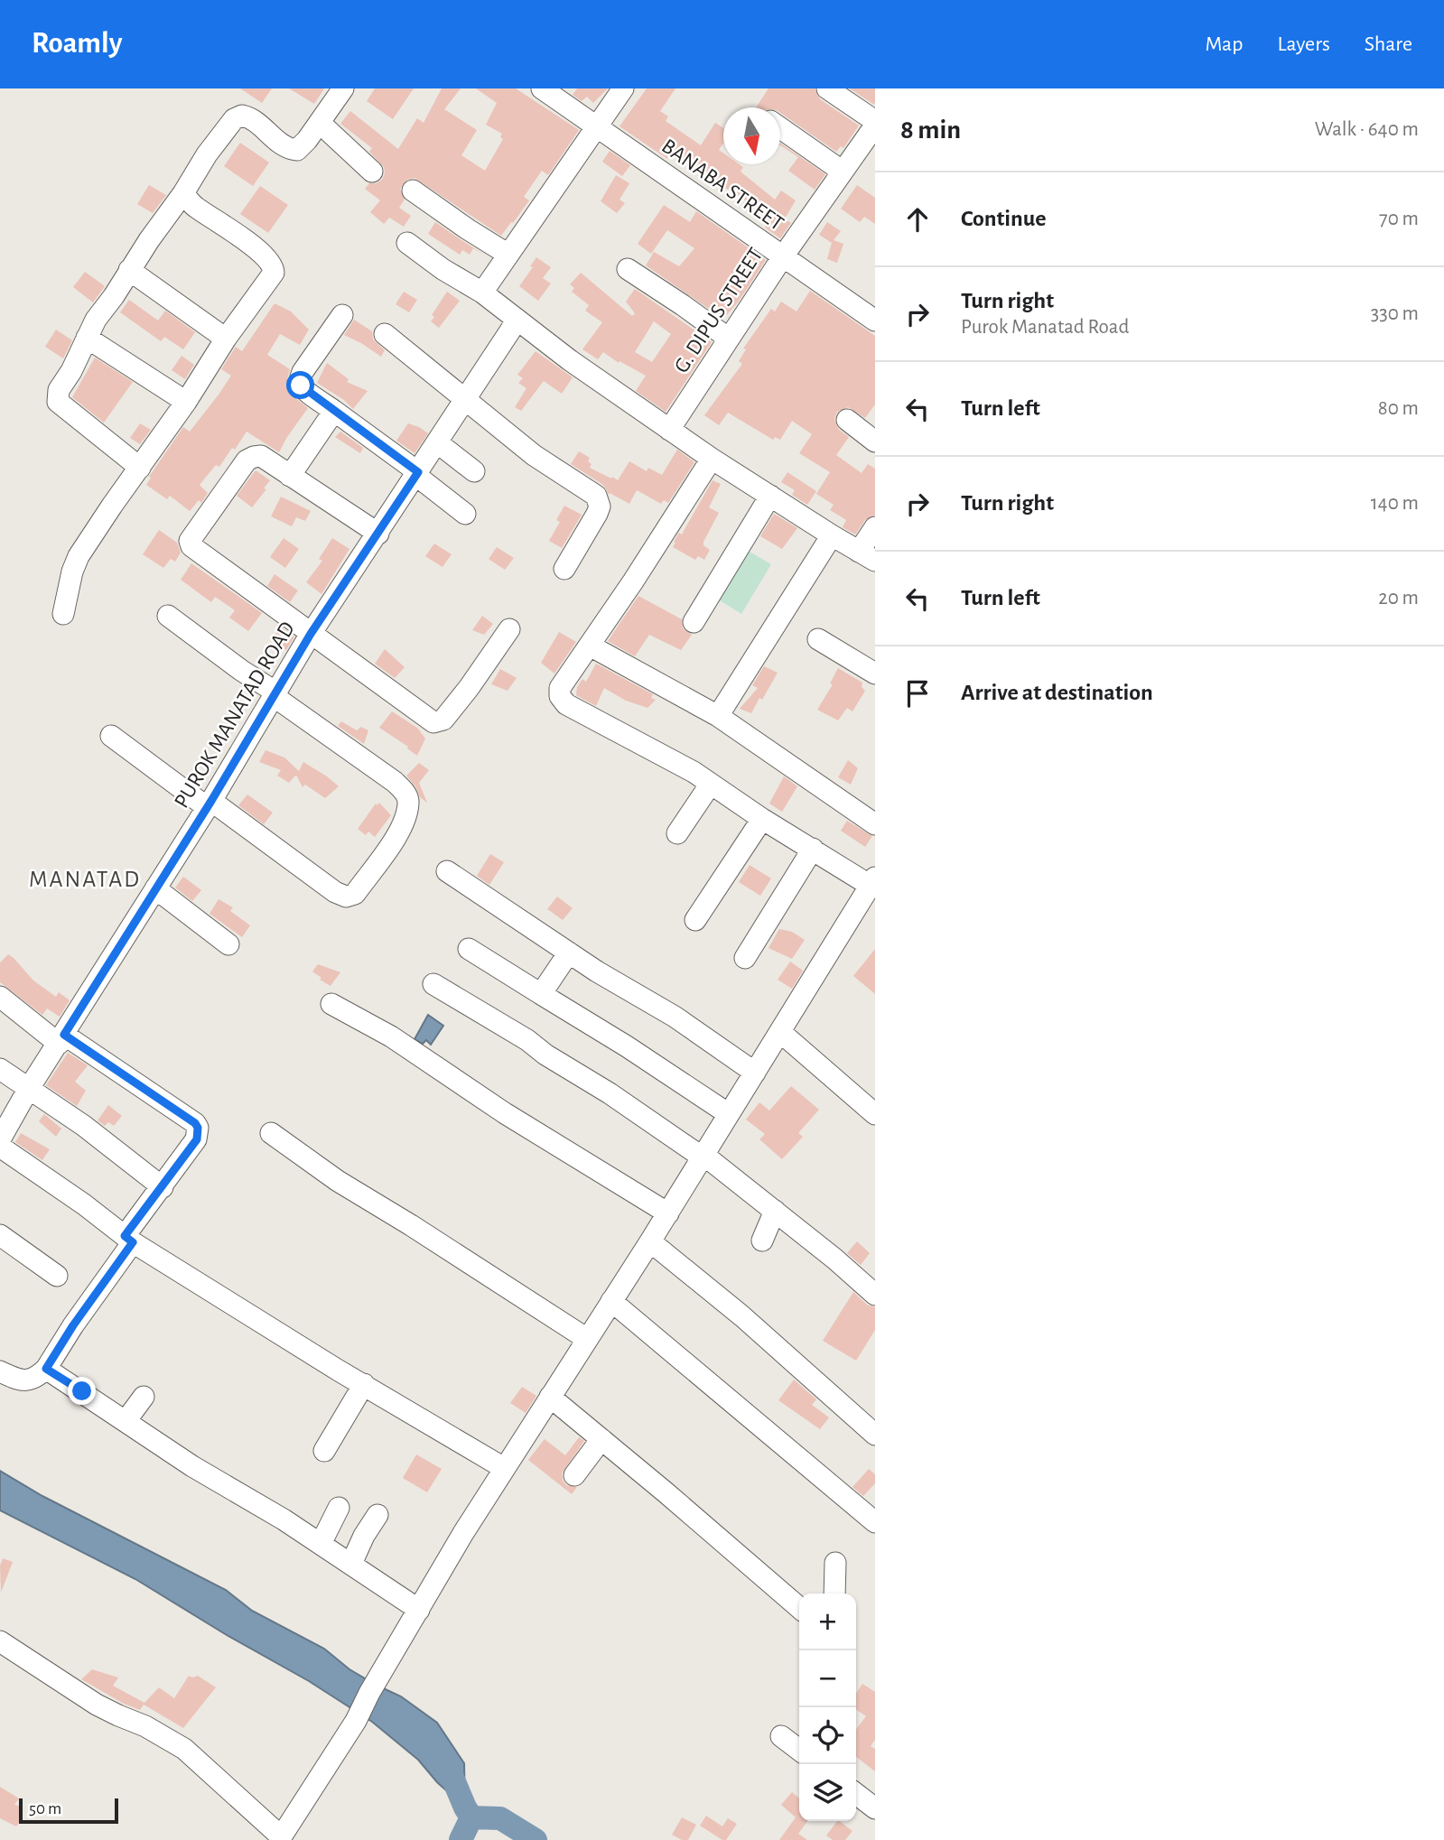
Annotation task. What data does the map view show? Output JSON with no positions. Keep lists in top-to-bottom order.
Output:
{
  "streets": {
    "street": ["BANABA STREET", "G. DIPUS STREET", "PUROK MANATAD ROAD"]
  },
  "crossings": [
    ["BANABA STREET", "G. DIPUS STREET"]
  ],
  "districts": ["MANATAD"],
  "scale_bar": "50 m",
  "north": "bottom",
  "page": {
    "header": "Roamly",
    "nav": ["Map", "Layers", "Share"],
    "heading": ["8 min", "Walk · 640 m"],
    "list": [
      ["Continue", "70 m"],
      ["Turn right", "Purok Manatad Road", "330 m"],
      ["Turn left", "80 m"],
      ["Turn right", "140 m"],
      ["Turn left", "20 m"],
      "Arrive at destination"
    ],
    "map_buttons": ["+", "−"],
    "scale": "50 m"
  }
}
